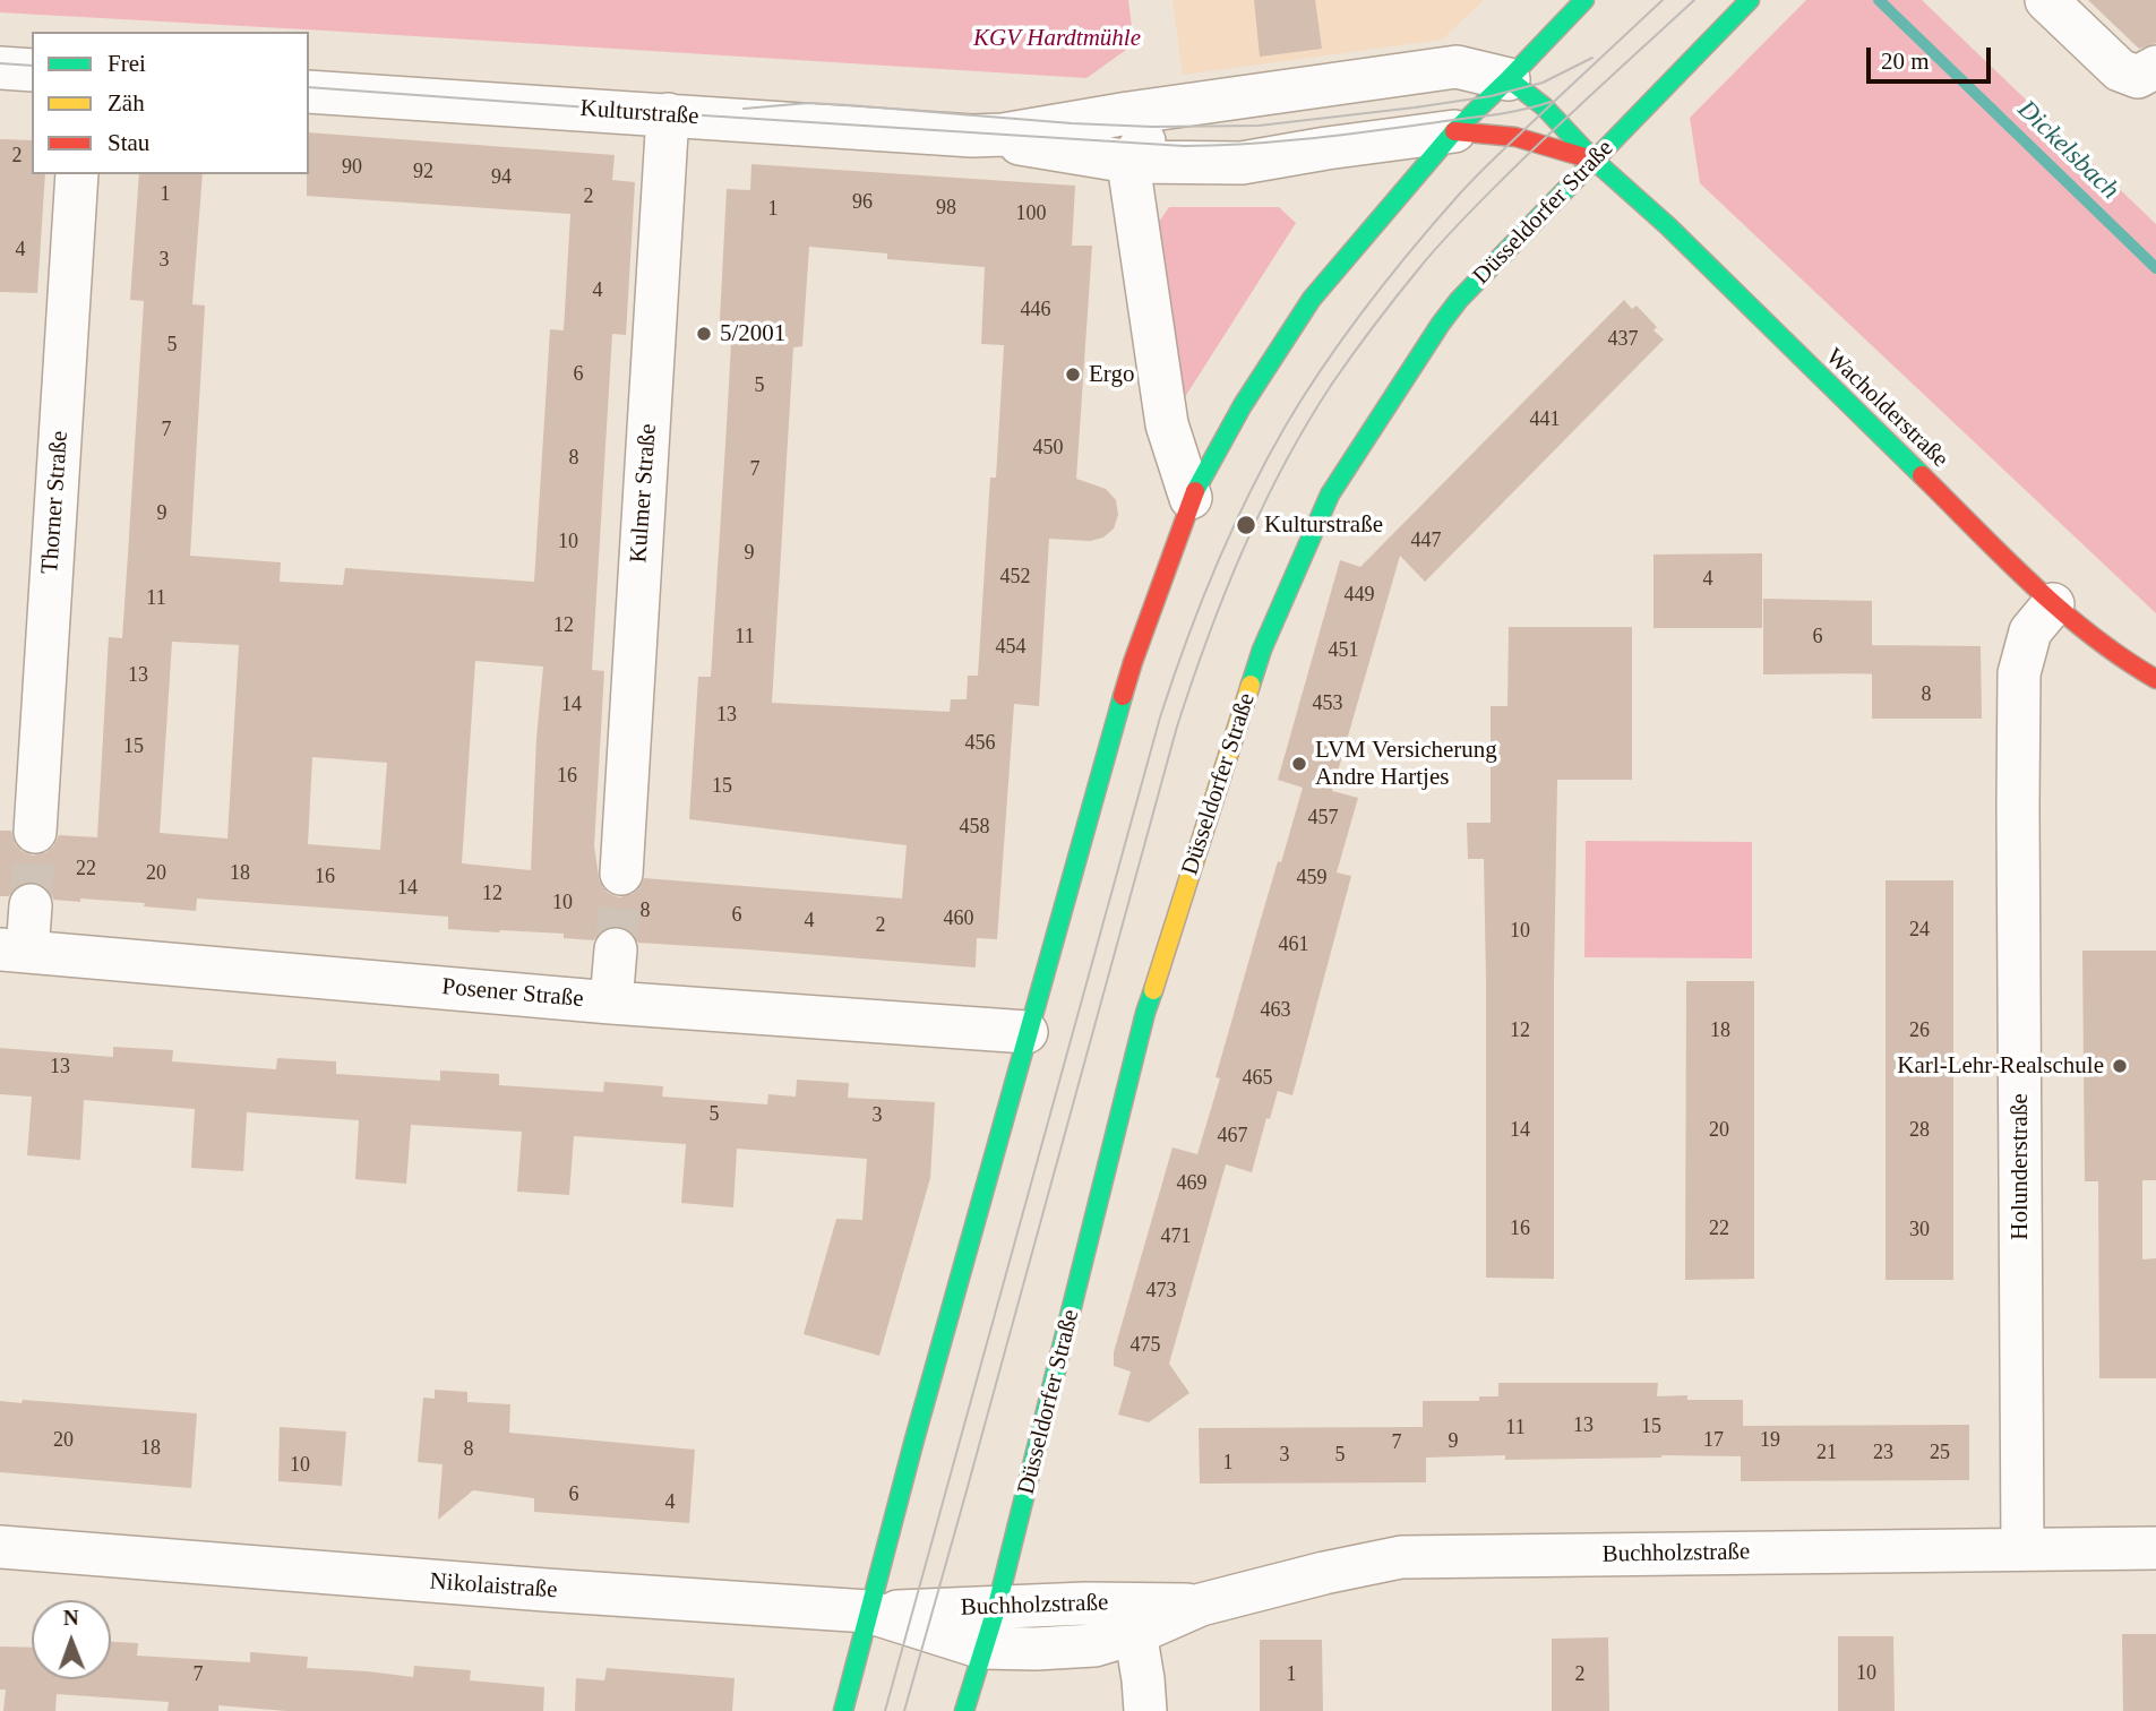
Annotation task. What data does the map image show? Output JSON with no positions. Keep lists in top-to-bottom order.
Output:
{
  "streets": {
    "main road": ["Düsseldorfer Straße", "Wacholderstraße"],
    "street": [
      "Kulturstraße",
      "Kulmer Straße",
      "Thorner Straße",
      "Posener Straße",
      "Holunderstraße",
      "Buchholzstraße",
      "Nikolaistraße"
    ]
  },
  "crossings": [
    ["Kulturstraße", "Wacholderstraße"],
    ["Kulturstraße", "Kulmer Straße"],
    ["Düsseldorfer Straße", "Wacholderstraße"],
    ["Düsseldorfer Straße", "Buchholzstraße"],
    ["Düsseldorfer Straße", "Nikolaistraße"],
    ["Wacholderstraße", "Holunderstraße"],
    ["Holunderstraße", "Buchholzstraße"],
    ["Buchholzstraße", "Nikolaistraße"]
  ],
  "water": ["Dickelsbach"],
  "parks": ["KGV Hardtmühle"],
  "places": [
    "5/2001",
    "Ergo",
    "Kulturstraße",
    "LVM Versicherung Andre Hartjes",
    "Karl-Lehr-Realschule"
  ],
  "house_numbers": [
    "2",
    "90",
    "92",
    "94",
    "1",
    "2",
    "96",
    "98",
    "1",
    "100",
    "4",
    "3",
    "4",
    "446",
    "437",
    "5",
    "6",
    "5",
    "441",
    "7",
    "450",
    "8",
    "7",
    "9",
    "447",
    "10",
    "9",
    "452",
    "4",
    "449",
    "11",
    "12",
    "11",
    "6",
    "454",
    "451",
    "13",
    "8",
    "453",
    "14",
    "13",
    "456",
    "15",
    "16",
    "15",
    "457",
    "458",
    "22",
    "20",
    "18",
    "16",
    "459",
    "14",
    "12",
    "10",
    "8",
    "6",
    "460",
    "4",
    "2",
    "24",
    "10",
    "461",
    "463",
    "12",
    "18",
    "26",
    "13",
    "465",
    "5",
    "3",
    "14",
    "20",
    "28",
    "467",
    "469",
    "16",
    "22",
    "30",
    "471",
    "473",
    "475",
    "13",
    "15",
    "11",
    "20",
    "17",
    "19",
    "9",
    "7",
    "18",
    "8",
    "21",
    "23",
    "25",
    "3",
    "5",
    "1",
    "10",
    "6",
    "4",
    "10",
    "7",
    "1",
    "2"
  ],
  "legend": ["Frei", "Zäh", "Stau"],
  "scale_bar": "20 m",
  "north": "top"
}
